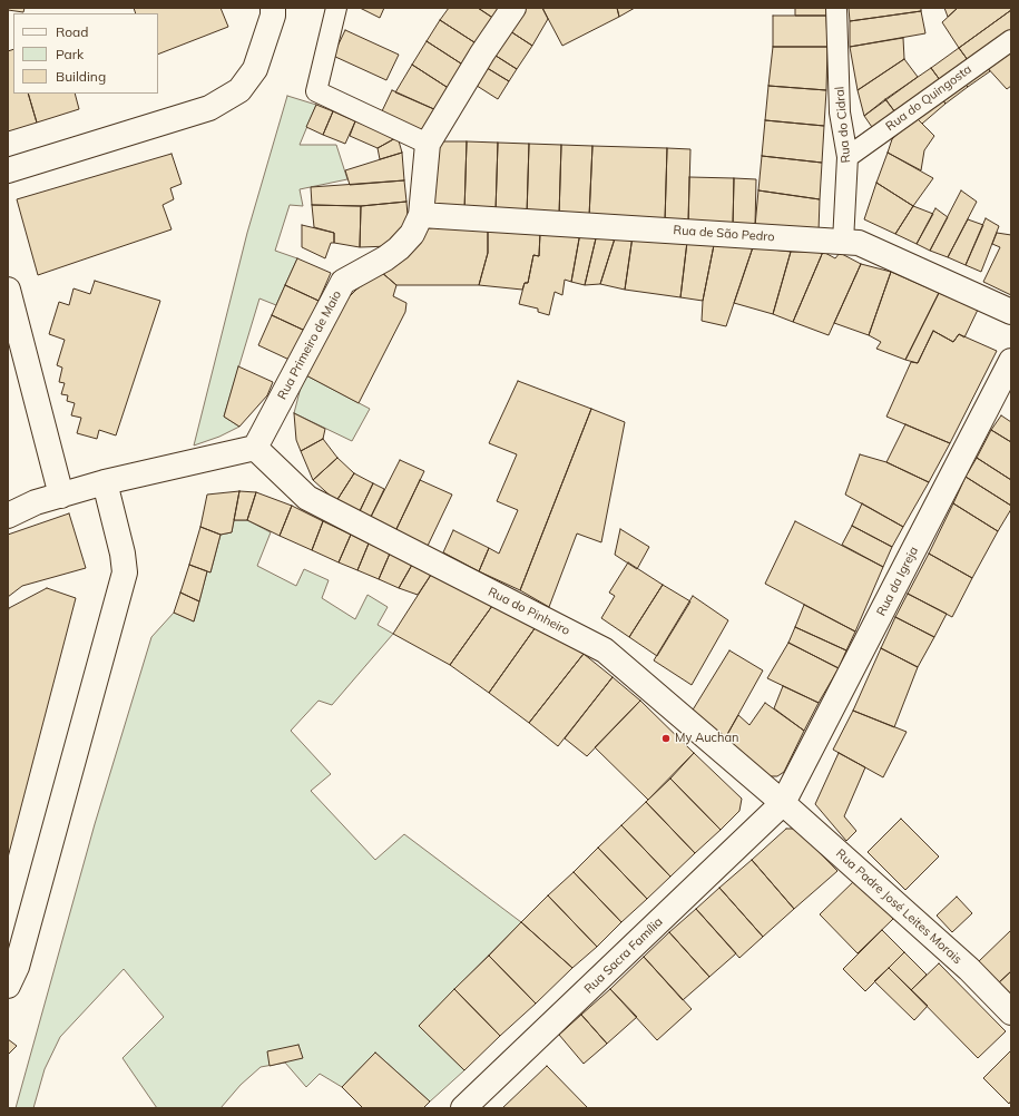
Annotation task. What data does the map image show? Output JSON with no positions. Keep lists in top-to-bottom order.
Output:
{
  "streets": {
    "street": [
      "Rua do Quingosta",
      "Rua do Cidral",
      "Rua de São Pedro",
      "Rua Primeiro de Maio",
      "Rua da Igreja",
      "Rua do Pinheiro",
      "Rua Padre José Leites Morais",
      "Rua Sacra Família"
    ]
  },
  "crossings": [
    ["Rua do Quingosta", "Rua do Cidral"],
    ["Rua do Cidral", "Rua de São Pedro"],
    ["Rua de São Pedro", "Rua Primeiro de Maio"],
    ["Rua Primeiro de Maio", "Rua do Pinheiro"],
    ["Rua da Igreja", "Rua do Pinheiro"],
    ["Rua da Igreja", "Rua Padre José Leites Morais"],
    ["Rua da Igreja", "Rua Sacra Família"],
    ["Rua do Pinheiro", "Rua Padre José Leites Morais"],
    ["Rua do Pinheiro", "Rua Sacra Família"],
    ["Rua Padre José Leites Morais", "Rua Sacra Família"]
  ],
  "places": ["My Auchan"],
  "legend": ["Road", "Park", "Building"]
}
